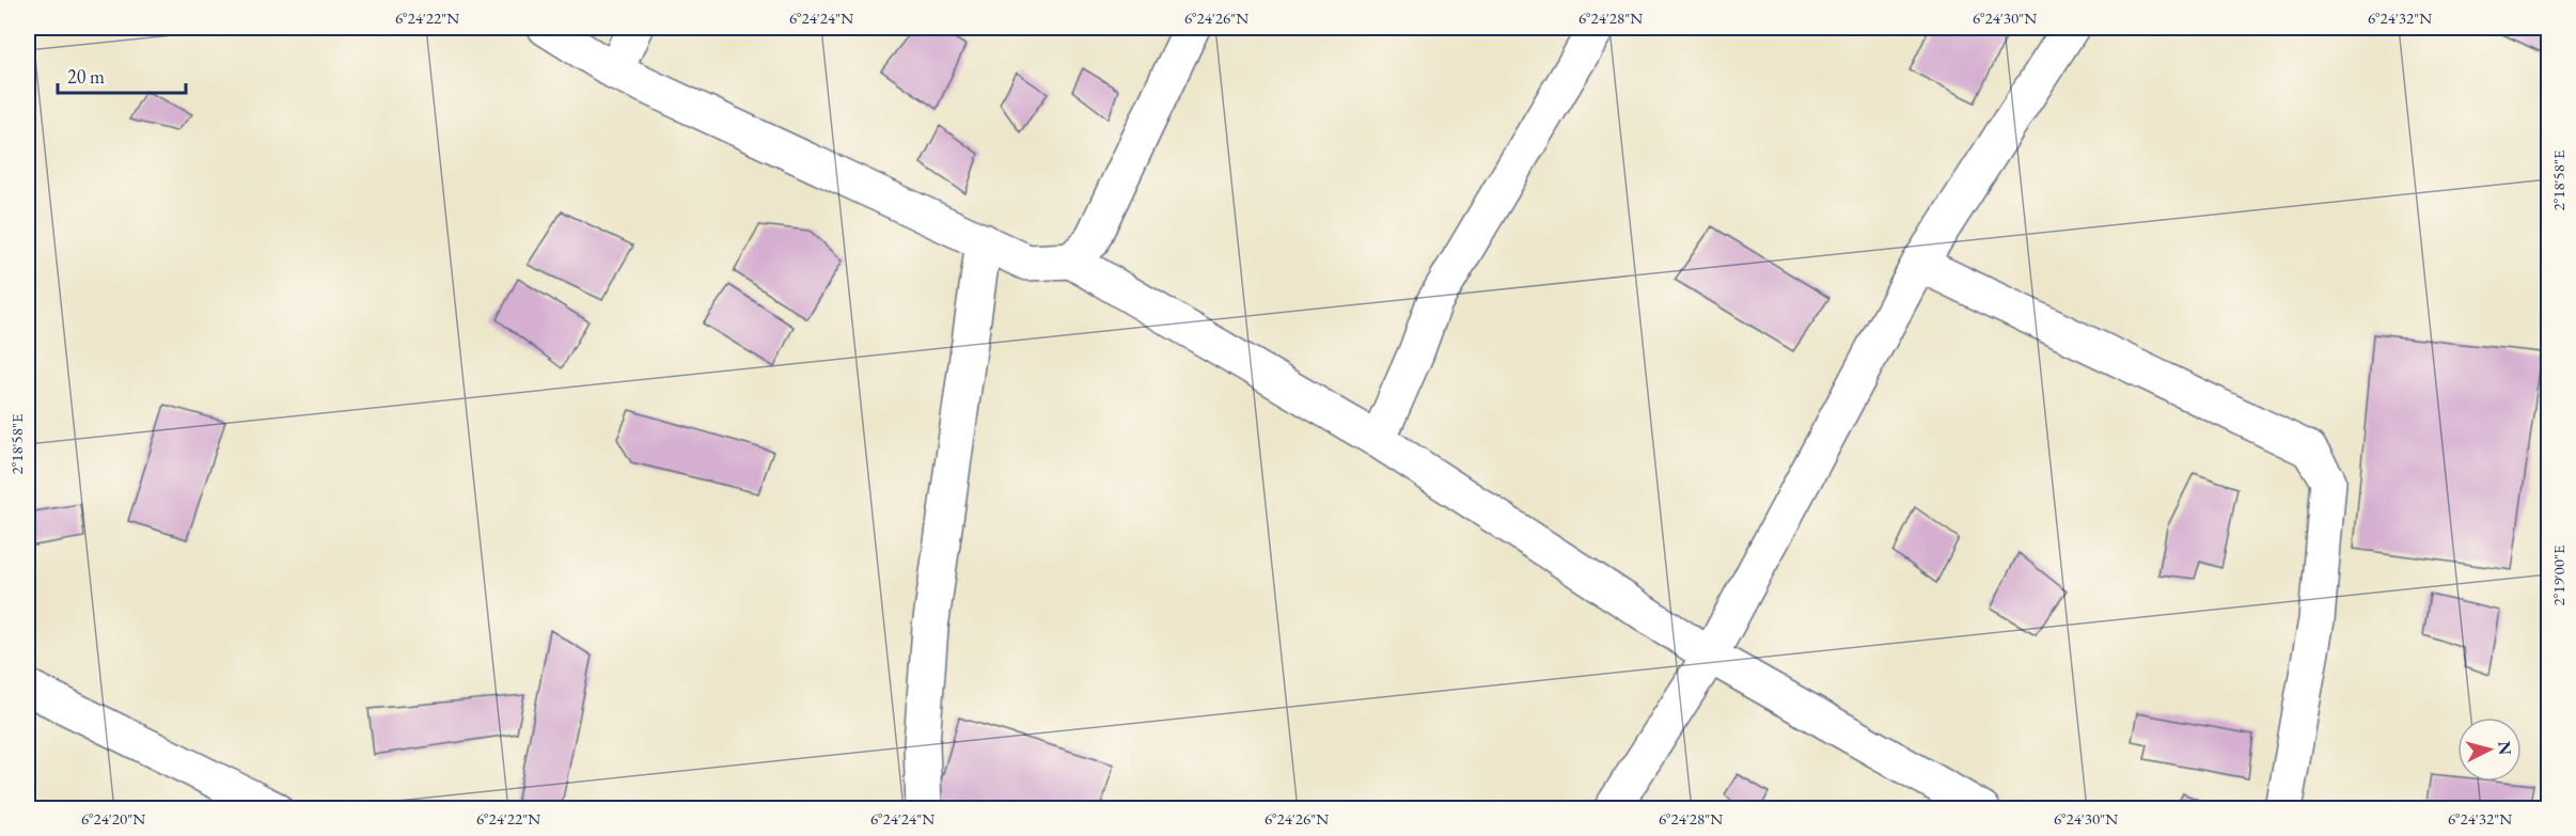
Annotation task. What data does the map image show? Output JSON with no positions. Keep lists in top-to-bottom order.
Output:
{
  "scale_bar": "20 m",
  "north": "right",
  "coordinates": [
    "6°24'22\"N",
    "6°24'24\"N",
    "6°24'26\"N",
    "6°24'28\"N",
    "6°24'30\"N",
    "6°24'32\"N",
    "2°18'58\"E",
    "2°19'00\"E",
    "6°24'20\"N"
  ]
}
